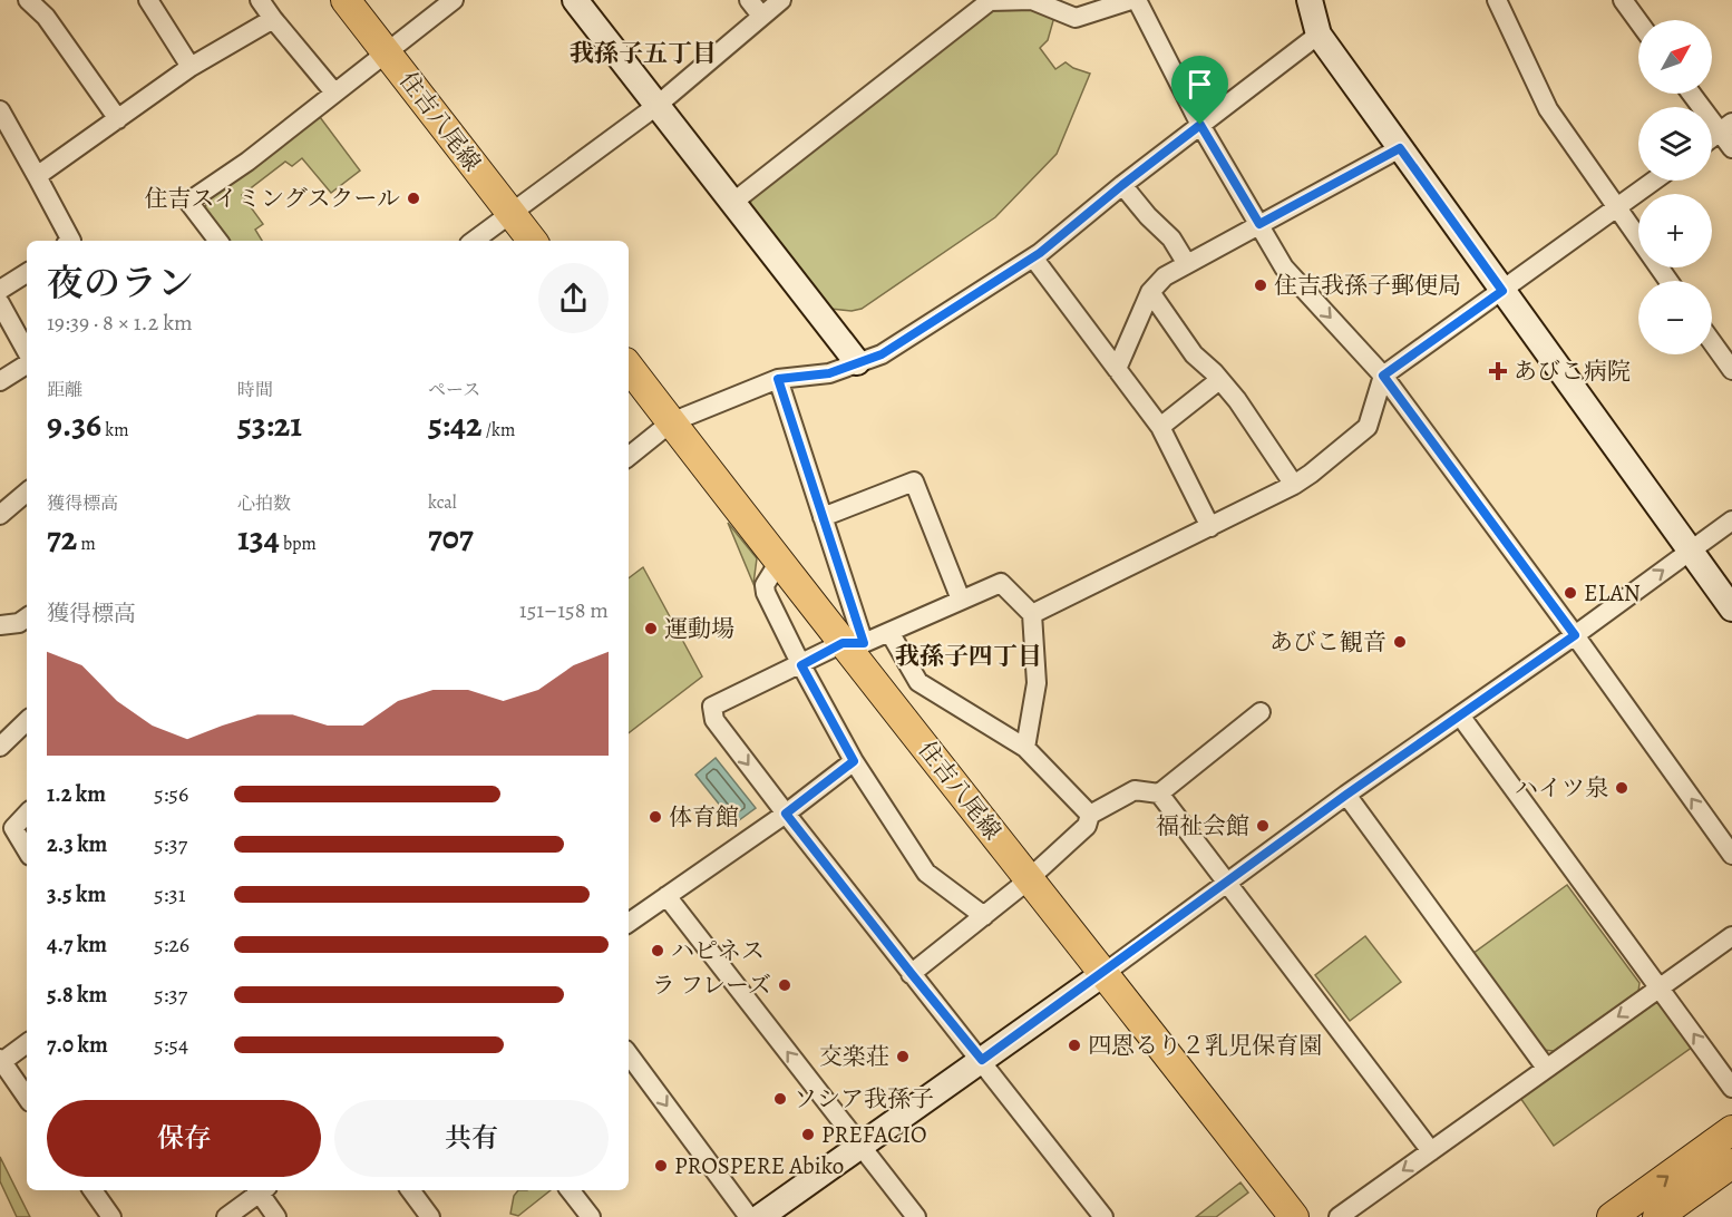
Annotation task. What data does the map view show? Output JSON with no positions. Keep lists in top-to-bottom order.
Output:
{
  "streets": {
    "main road": ["住吉八尾線"]
  },
  "districts": ["我孫子五丁目", "我孫子四丁目"],
  "places": {
    "other": [
      "住吉スイミングスクール",
      "住吉我孫子郵便局",
      "ELAN",
      "運動場",
      "あびこ観音",
      "ハイツ泉",
      "体育館",
      "福祉会館",
      "ハピネス",
      "ラ フレーズ",
      "四恩るり２乳児保育園",
      "交楽荘",
      "ソシア我孫子",
      "PREFACIO",
      "PROSPERE Abiko"
    ],
    "health": ["あびこ病院"]
  },
  "north": "top right",
  "page": {
    "map_buttons": ["+", "−"],
    "heading": ["夜のラン", "19:39 · 8 × 1.2 km"],
    "stats": [
      ["距離", "9.36 km"],
      ["時間", "53:21"],
      ["ペース", "5:42 /km"],
      ["獲得標高", "72 m"],
      ["心拍数", "134 bpm"],
      ["kcal", "707"]
    ],
    "chart": ["獲得標高", "151–158 m"],
    "list": [
      {
        "name": "1.2 km",
        "note": "5:56"
      },
      {
        "name": "2.3 km",
        "note": "5:37"
      },
      {
        "name": "3.5 km",
        "note": "5:31"
      },
      {
        "name": "4.7 km",
        "note": "5:26"
      },
      {
        "name": "5.8 km",
        "note": "5:37"
      },
      {
        "name": "7.0 km",
        "note": "5:54"
      }
    ],
    "buttons": ["保存", "共有"]
  }
}
